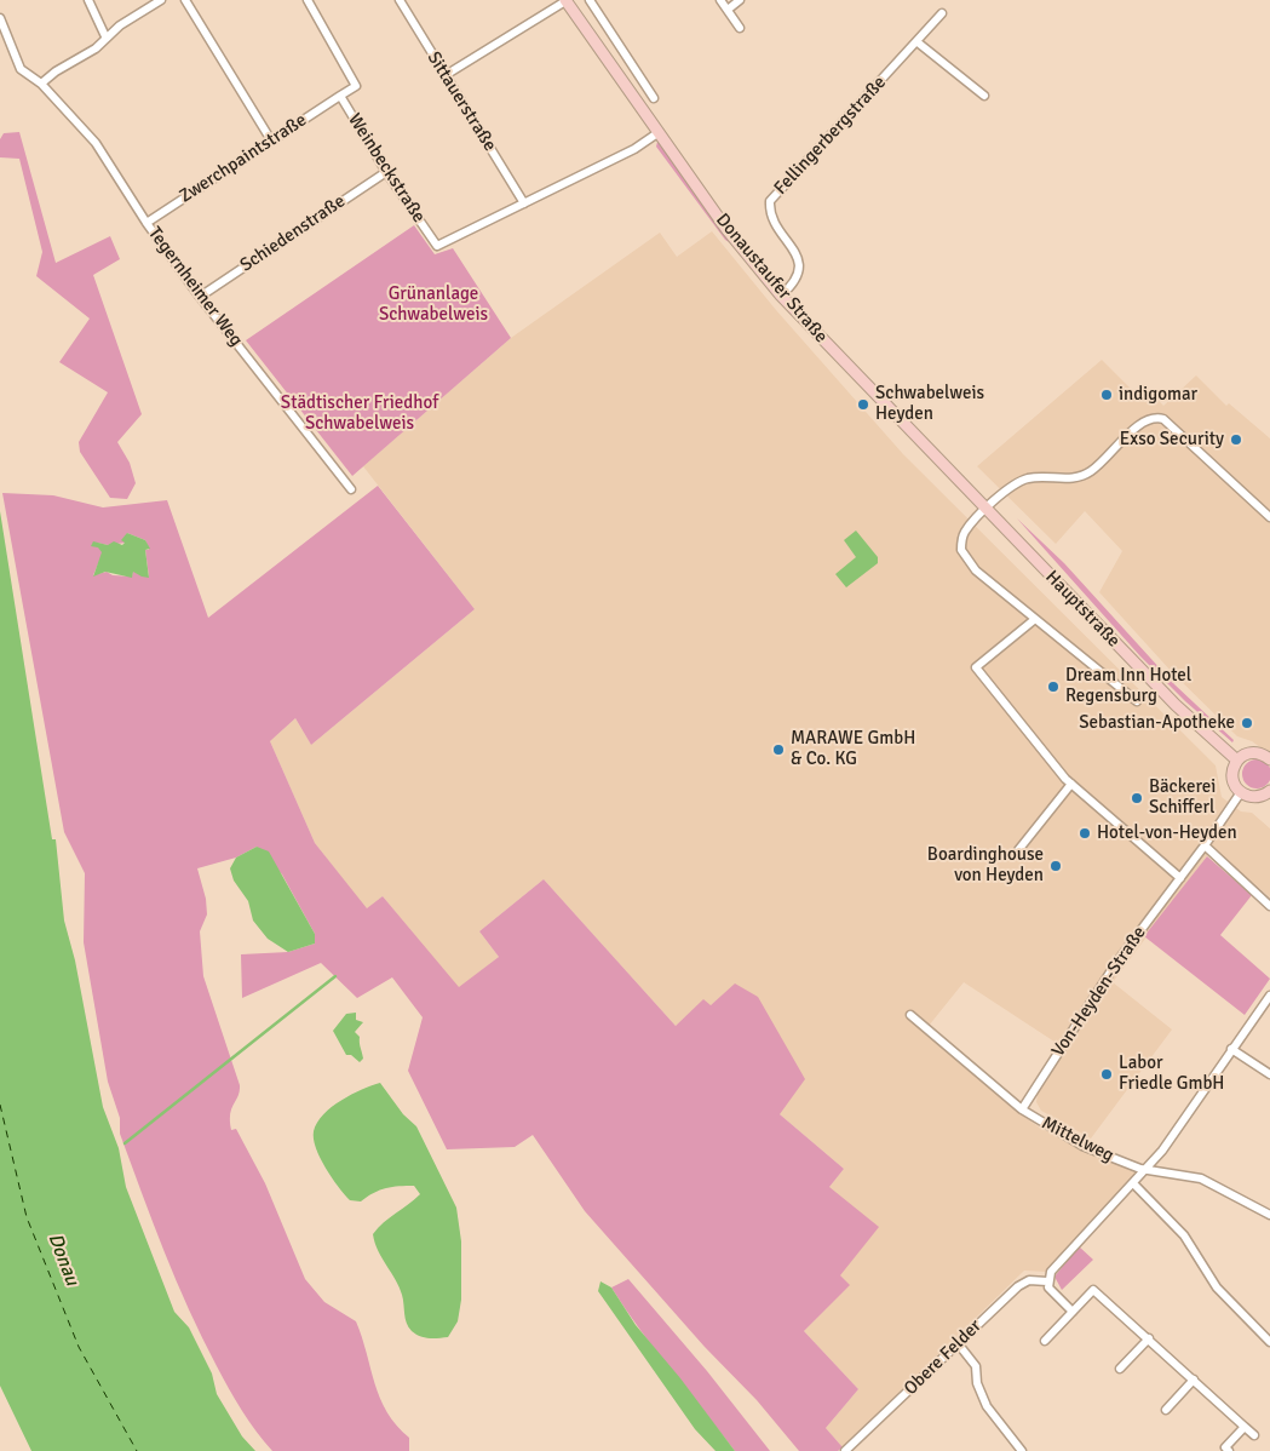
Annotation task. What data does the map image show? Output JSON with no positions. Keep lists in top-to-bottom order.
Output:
{
  "streets": {
    "main road": ["Donaustaufer Straße", "Hauptstraße"],
    "street": [
      "Sittauerstraße",
      "Fellingerbergstraße",
      "Zwerchpaintstraße",
      "Weinbeckstraße",
      "Schiedenstraße",
      "Tegernheimer Weg",
      "Von-Heyden-Straße",
      "Mittelweg",
      "Obere Felder"
    ]
  },
  "crossings": [
    ["Sittauerstraße", "Weinbeckstraße"],
    ["Fellingerbergstraße", "Donaustaufer Straße"],
    ["Zwerchpaintstraße", "Weinbeckstraße"],
    ["Zwerchpaintstraße", "Tegernheimer Weg"],
    ["Weinbeckstraße", "Schiedenstraße"],
    ["Schiedenstraße", "Tegernheimer Weg"],
    ["Donaustaufer Straße", "Hauptstraße"],
    ["Von-Heyden-Straße", "Mittelweg"]
  ],
  "water": ["Donau"],
  "parks": ["Grünanlage Schwabelweis", "Städtischer Friedhof Schwabelweis"],
  "places": [
    "indigomar",
    "Schwabelweis Heyden",
    "Exso Security",
    "Dream Inn Hotel Regensburg",
    "Sebastian-Apotheke",
    "MARAWE GmbH & Co. KG",
    "Bäckerei Schifferl",
    "Hotel-von-Heyden",
    "Boardinghouse von Heyden",
    "Labor Friedle GmbH"
  ]
}
